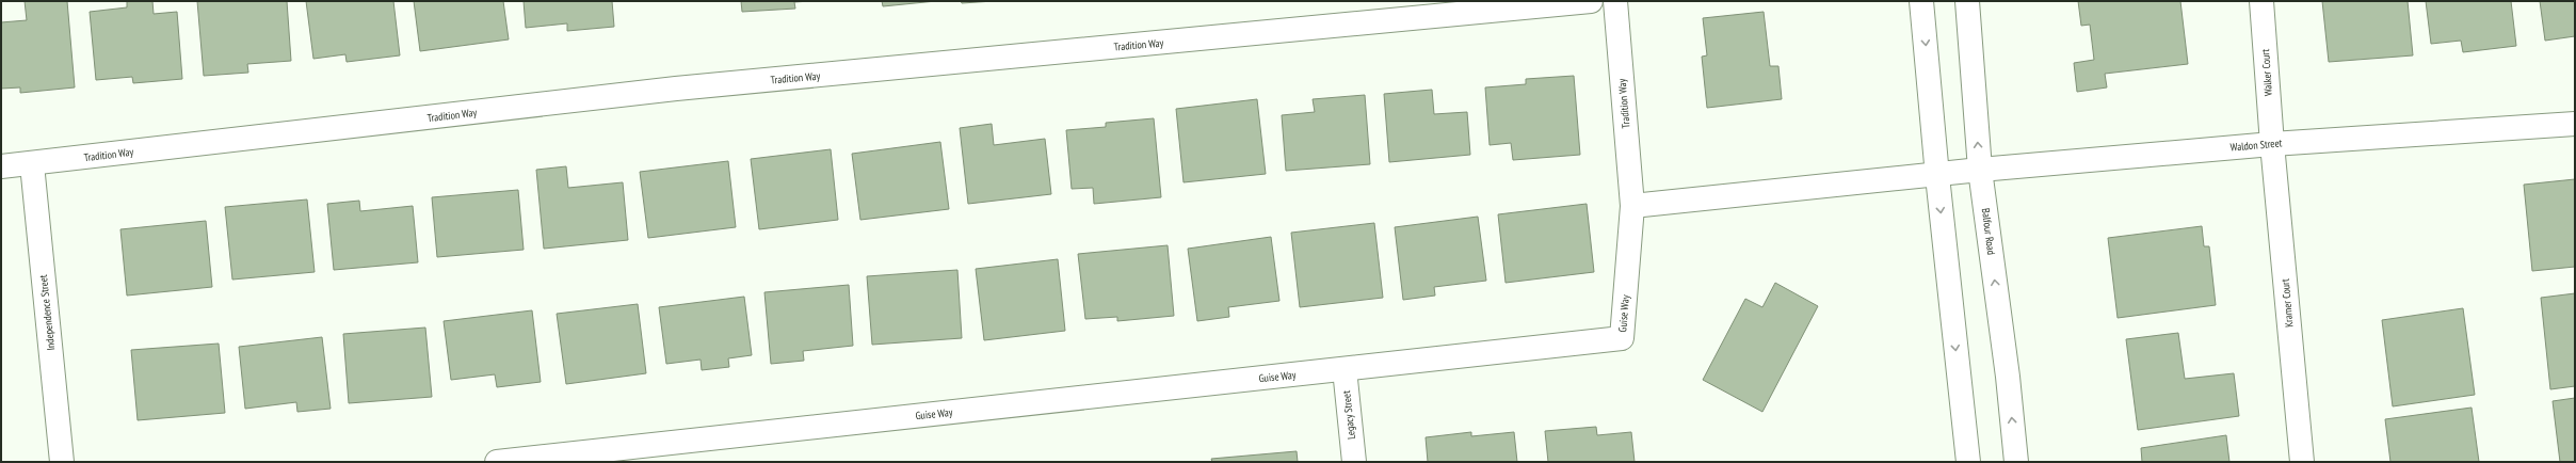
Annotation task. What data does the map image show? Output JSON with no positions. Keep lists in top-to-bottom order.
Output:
{
  "streets": {
    "street": [
      "Tradition Way",
      "Walker Court",
      "Waldon Street",
      "Balfour Road",
      "Kramer Court",
      "Independence Street",
      "Guise Way",
      "Legacy Street"
    ]
  },
  "crossings": [
    ["Tradition Way", "Independence Street"],
    ["Tradition Way", "Guise Way"],
    ["Walker Court", "Waldon Street"],
    ["Walker Court", "Kramer Court"],
    ["Waldon Street", "Balfour Road"],
    ["Waldon Street", "Kramer Court"],
    ["Guise Way", "Legacy Street"]
  ]
}
